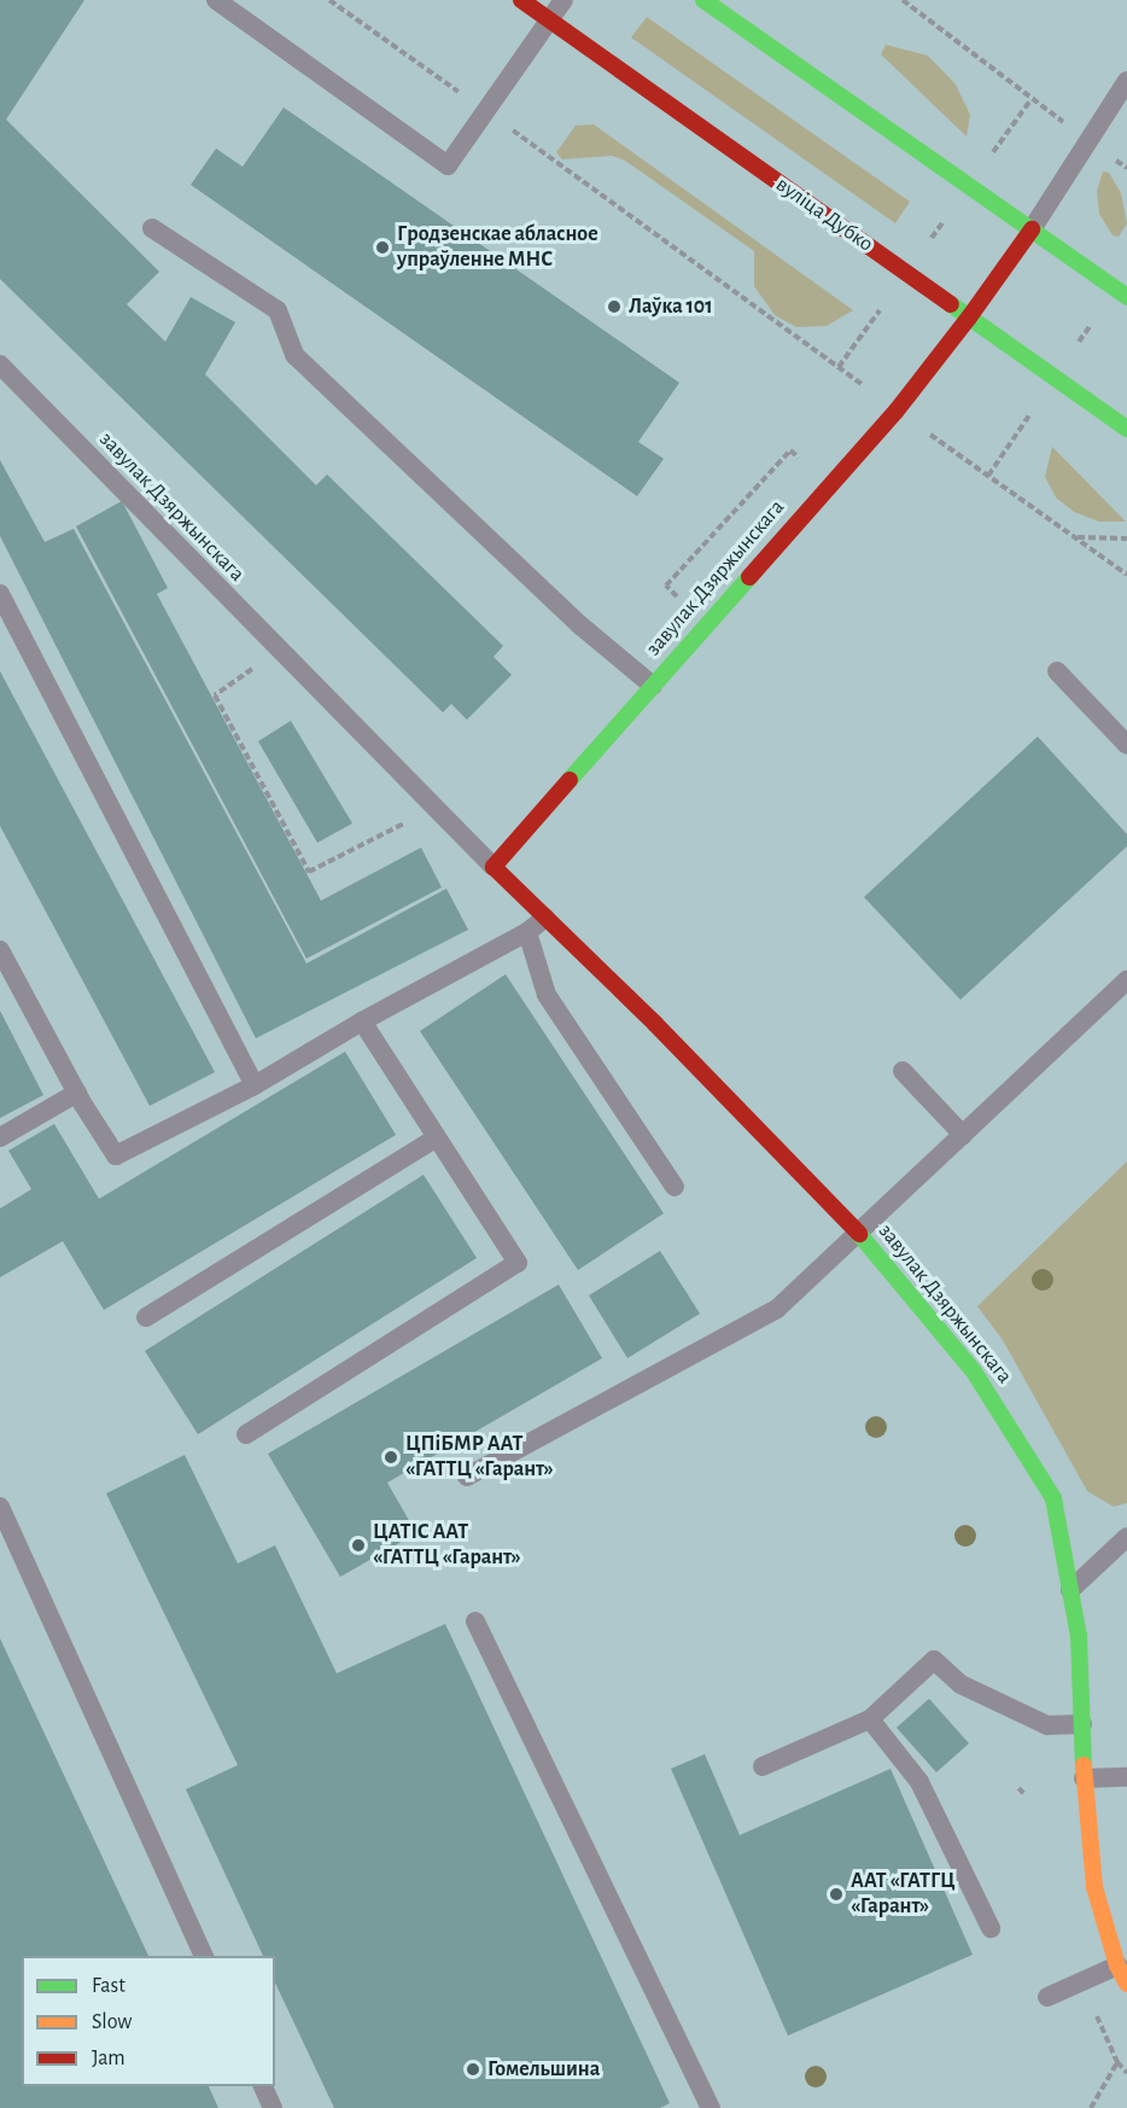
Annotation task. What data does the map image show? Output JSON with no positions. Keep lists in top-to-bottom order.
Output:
{
  "streets": {
    "street": ["вуліца Дубко", "завулак Дзяржынскага"]
  },
  "crossings": [
    ["вуліца Дубко", "завулак Дзяржынскага"]
  ],
  "places": [
    "Гродзенскае абласное упраўленне МНС",
    "Лаўка 101",
    "ЦПіБМР ААТ «ГАТТЦ «Гарант»",
    "ЦАТІС ААТ «ГАТТЦ «Гарант»",
    "ААТ «ГАТГЦ «Гарант»",
    "Гомельшина"
  ],
  "legend": ["Fast", "Slow", "Jam"]
}
